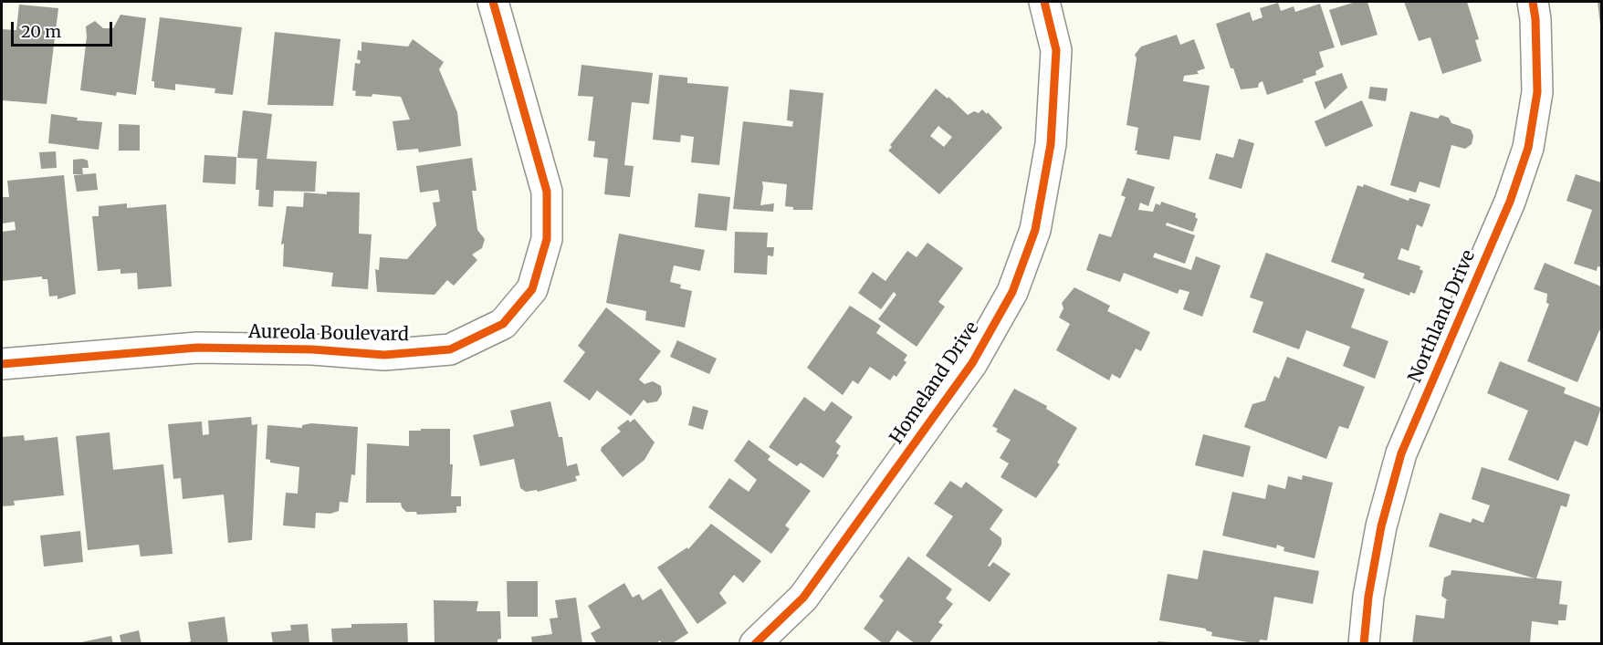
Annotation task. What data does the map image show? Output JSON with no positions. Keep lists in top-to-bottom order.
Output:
{
  "streets": {
    "street": ["Northland Drive", "Aureola Boulevard", "Homeland Drive"]
  },
  "scale_bar": "20 m"
}
